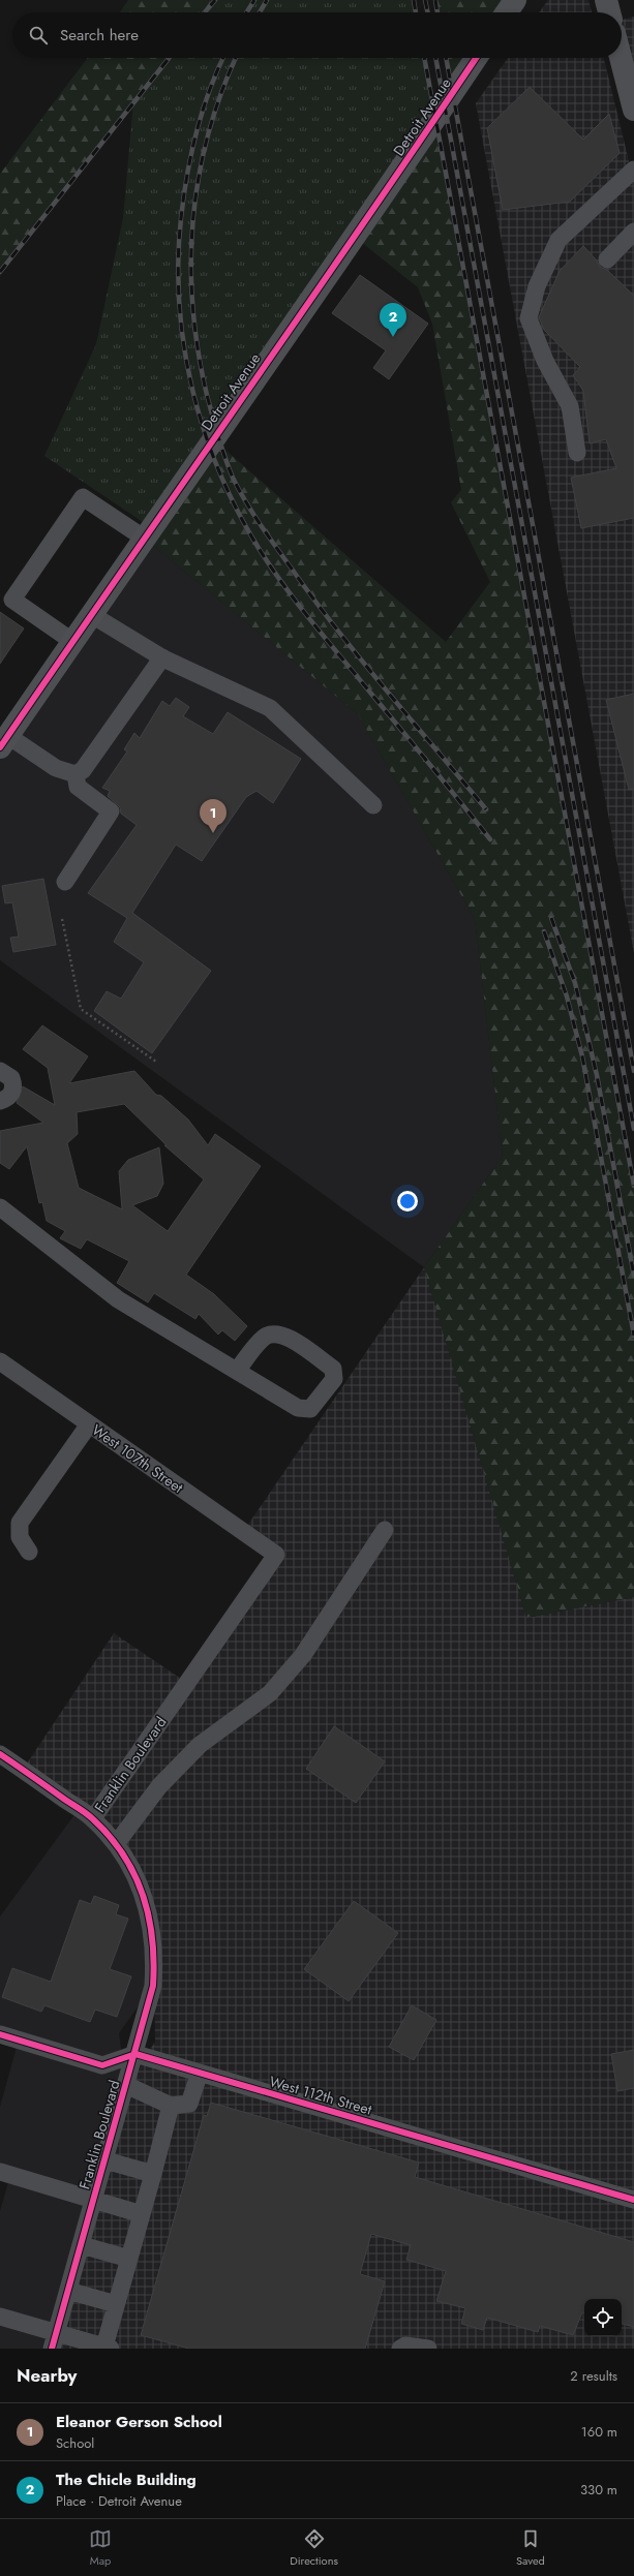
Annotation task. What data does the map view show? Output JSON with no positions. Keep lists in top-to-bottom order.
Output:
{
  "streets": {
    "main road": ["Detroit Avenue"],
    "street": ["West 107th Street", "Franklin Boulevard", "West 112th Street"]
  },
  "crossings": [
    ["West 107th Street", "Franklin Boulevard"],
    ["Franklin Boulevard", "West 112th Street"]
  ],
  "page": {
    "search": "Search here",
    "pins": ["2", "1"],
    "heading": ["Nearby", "2 results"],
    "list": [
      {
        "mark": "1",
        "name": "Eleanor Gerson School",
        "note": "School",
        "value": "160 m"
      },
      {
        "mark": "2",
        "name": "The Chicle Building",
        "note": "Place · Detroit Avenue",
        "value": "330 m"
      }
    ],
    "nav": ["Map", "Directions", "Saved"]
  }
}
